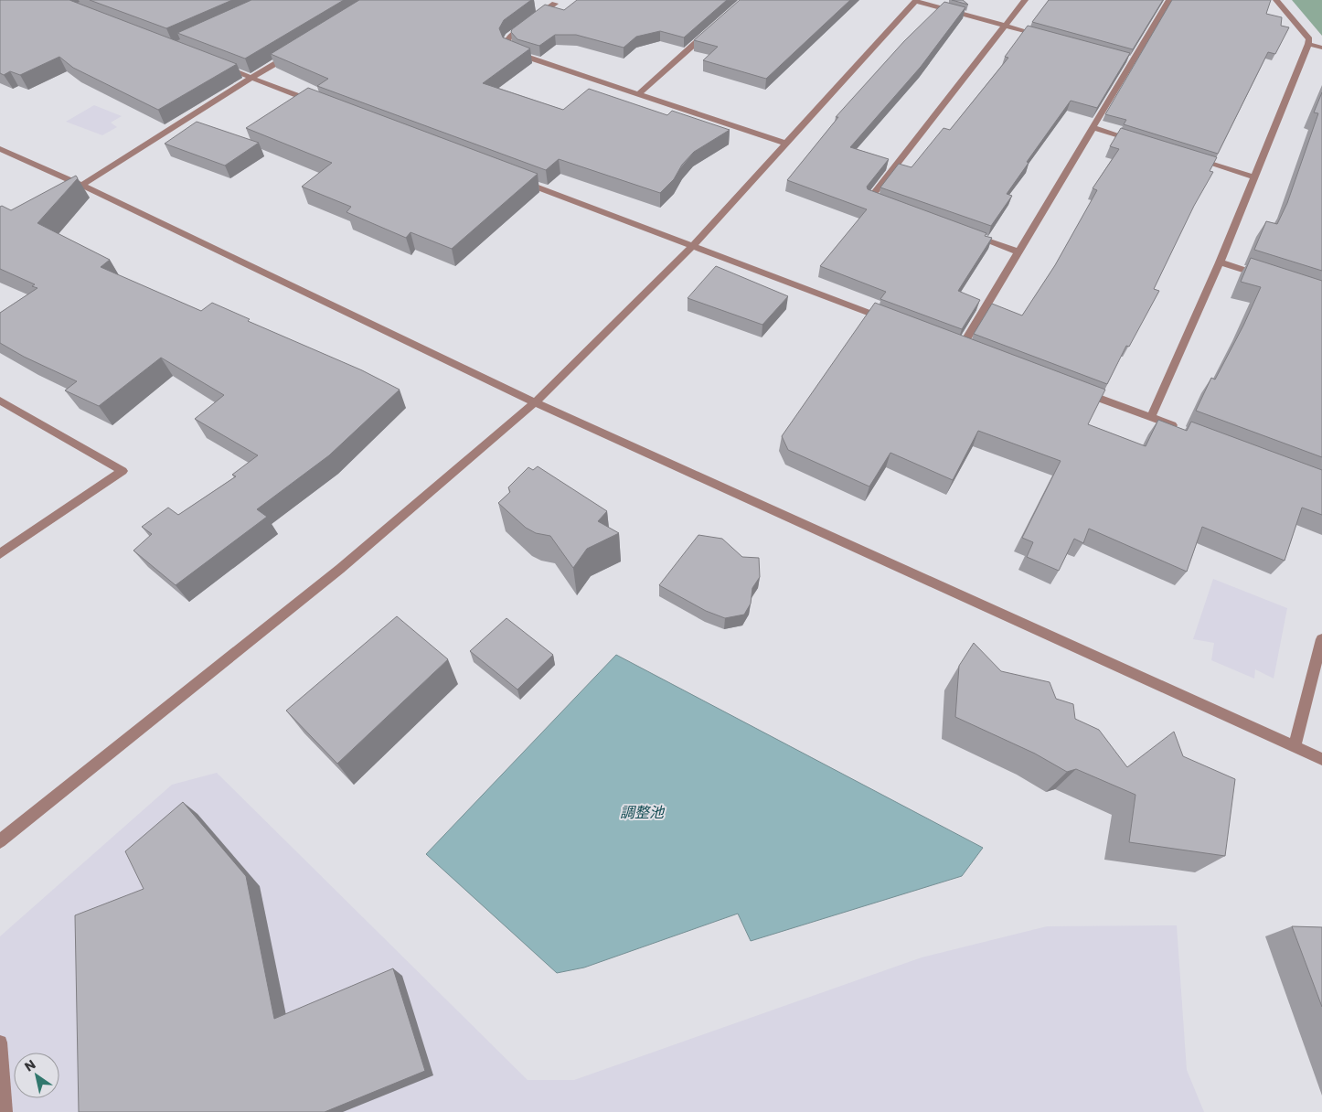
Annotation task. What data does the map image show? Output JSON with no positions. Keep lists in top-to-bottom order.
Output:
{
  "water": ["調整池"],
  "north": "top left"
}
